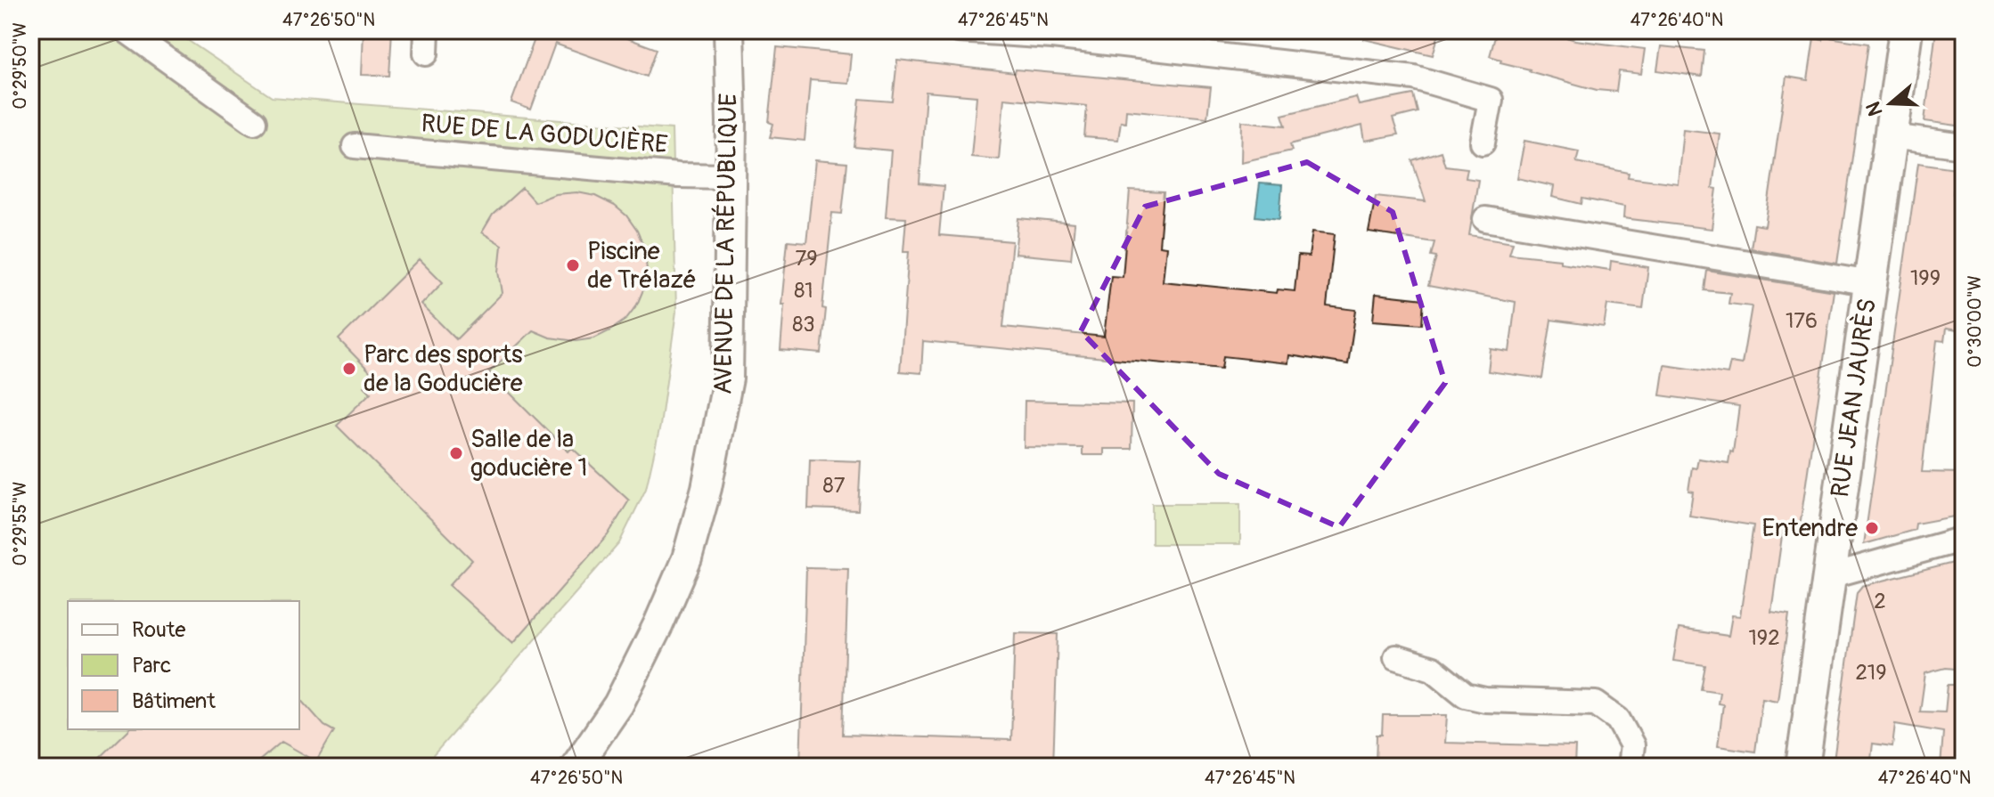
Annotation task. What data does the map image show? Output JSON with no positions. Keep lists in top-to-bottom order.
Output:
{
  "streets": {
    "main road": ["RUE JEAN JAURÈS"],
    "street": ["RUE DE LA GODUCIÈRE", "AVENUE DE LA RÉPUBLIQUE"]
  },
  "crossings": [
    ["RUE DE LA GODUCIÈRE", "AVENUE DE LA RÉPUBLIQUE"]
  ],
  "places": [
    "Piscine de Trélazé",
    "Parc des sports de la Goducière",
    "Salle de la goducière 1",
    "Entendre"
  ],
  "house_numbers": [
    "79",
    "199",
    "81",
    "176",
    "83",
    "87",
    "2",
    "192",
    "219"
  ],
  "legend": ["Route", "Parc", "Bâtiment"],
  "north": "left",
  "coordinates": [
    "47°26'50\"N",
    "47°26'45\"N",
    "47°26'40\"N",
    "0°29'50\"W",
    "0°30'00\"W",
    "0°29'55\"W"
  ]
}
